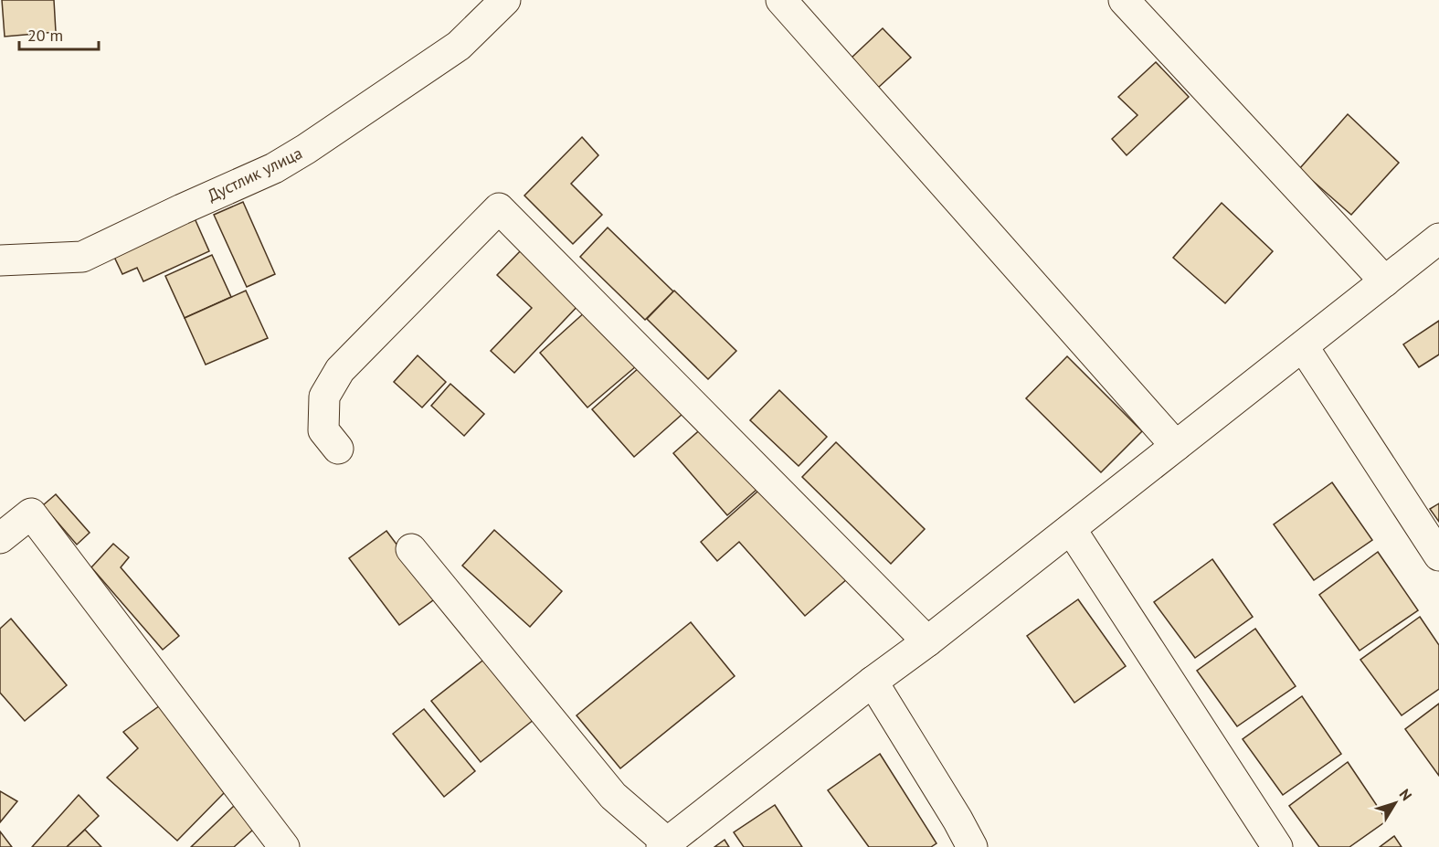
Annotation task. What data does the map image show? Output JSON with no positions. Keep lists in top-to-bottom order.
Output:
{
  "streets": {
    "street": ["Дустлик улица"]
  },
  "scale_bar": "20 m",
  "north": "top right"
}
